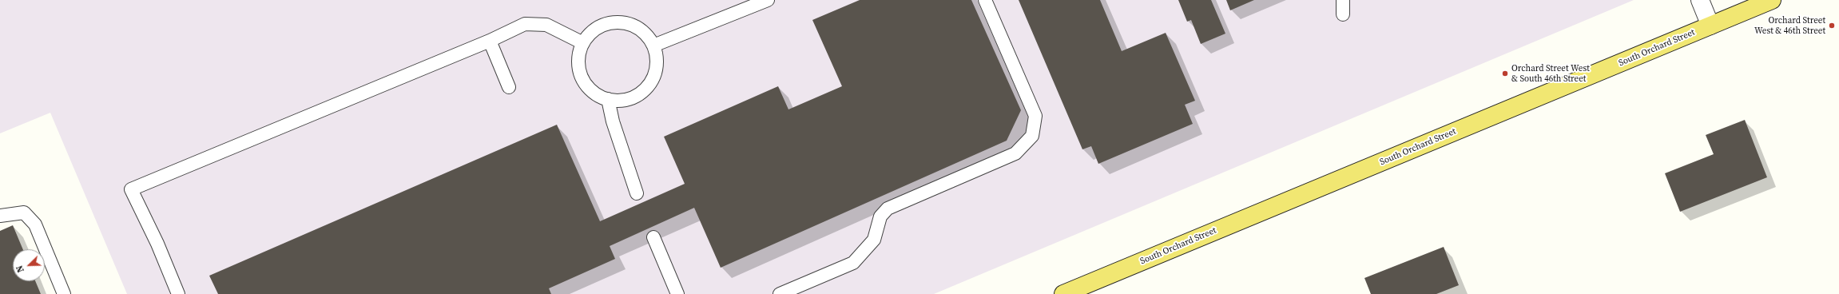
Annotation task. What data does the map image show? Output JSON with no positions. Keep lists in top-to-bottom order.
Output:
{
  "streets": {
    "main road": ["South Orchard Street"]
  },
  "places": ["Orchard Street West & 46th Street", "Orchard Street West & South 46th Street"],
  "north": "bottom left"
}
